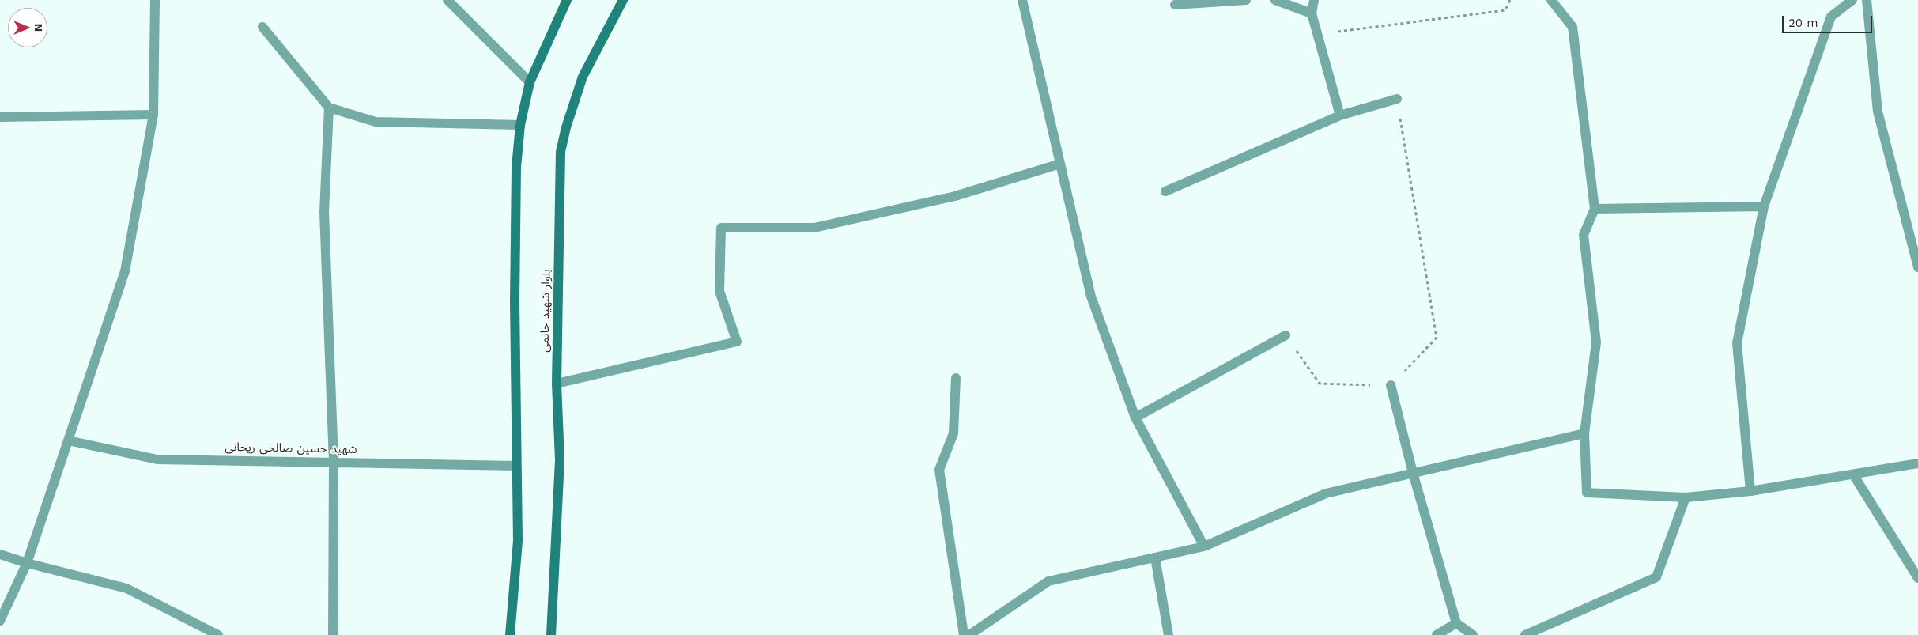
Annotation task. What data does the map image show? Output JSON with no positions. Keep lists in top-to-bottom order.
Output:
{
  "streets": {
    "main road": ["بلوار شهید حاتمی"],
    "street": ["شهید حسین صالحی ریحانی"]
  },
  "scale_bar": "20 m",
  "north": "right"
}
